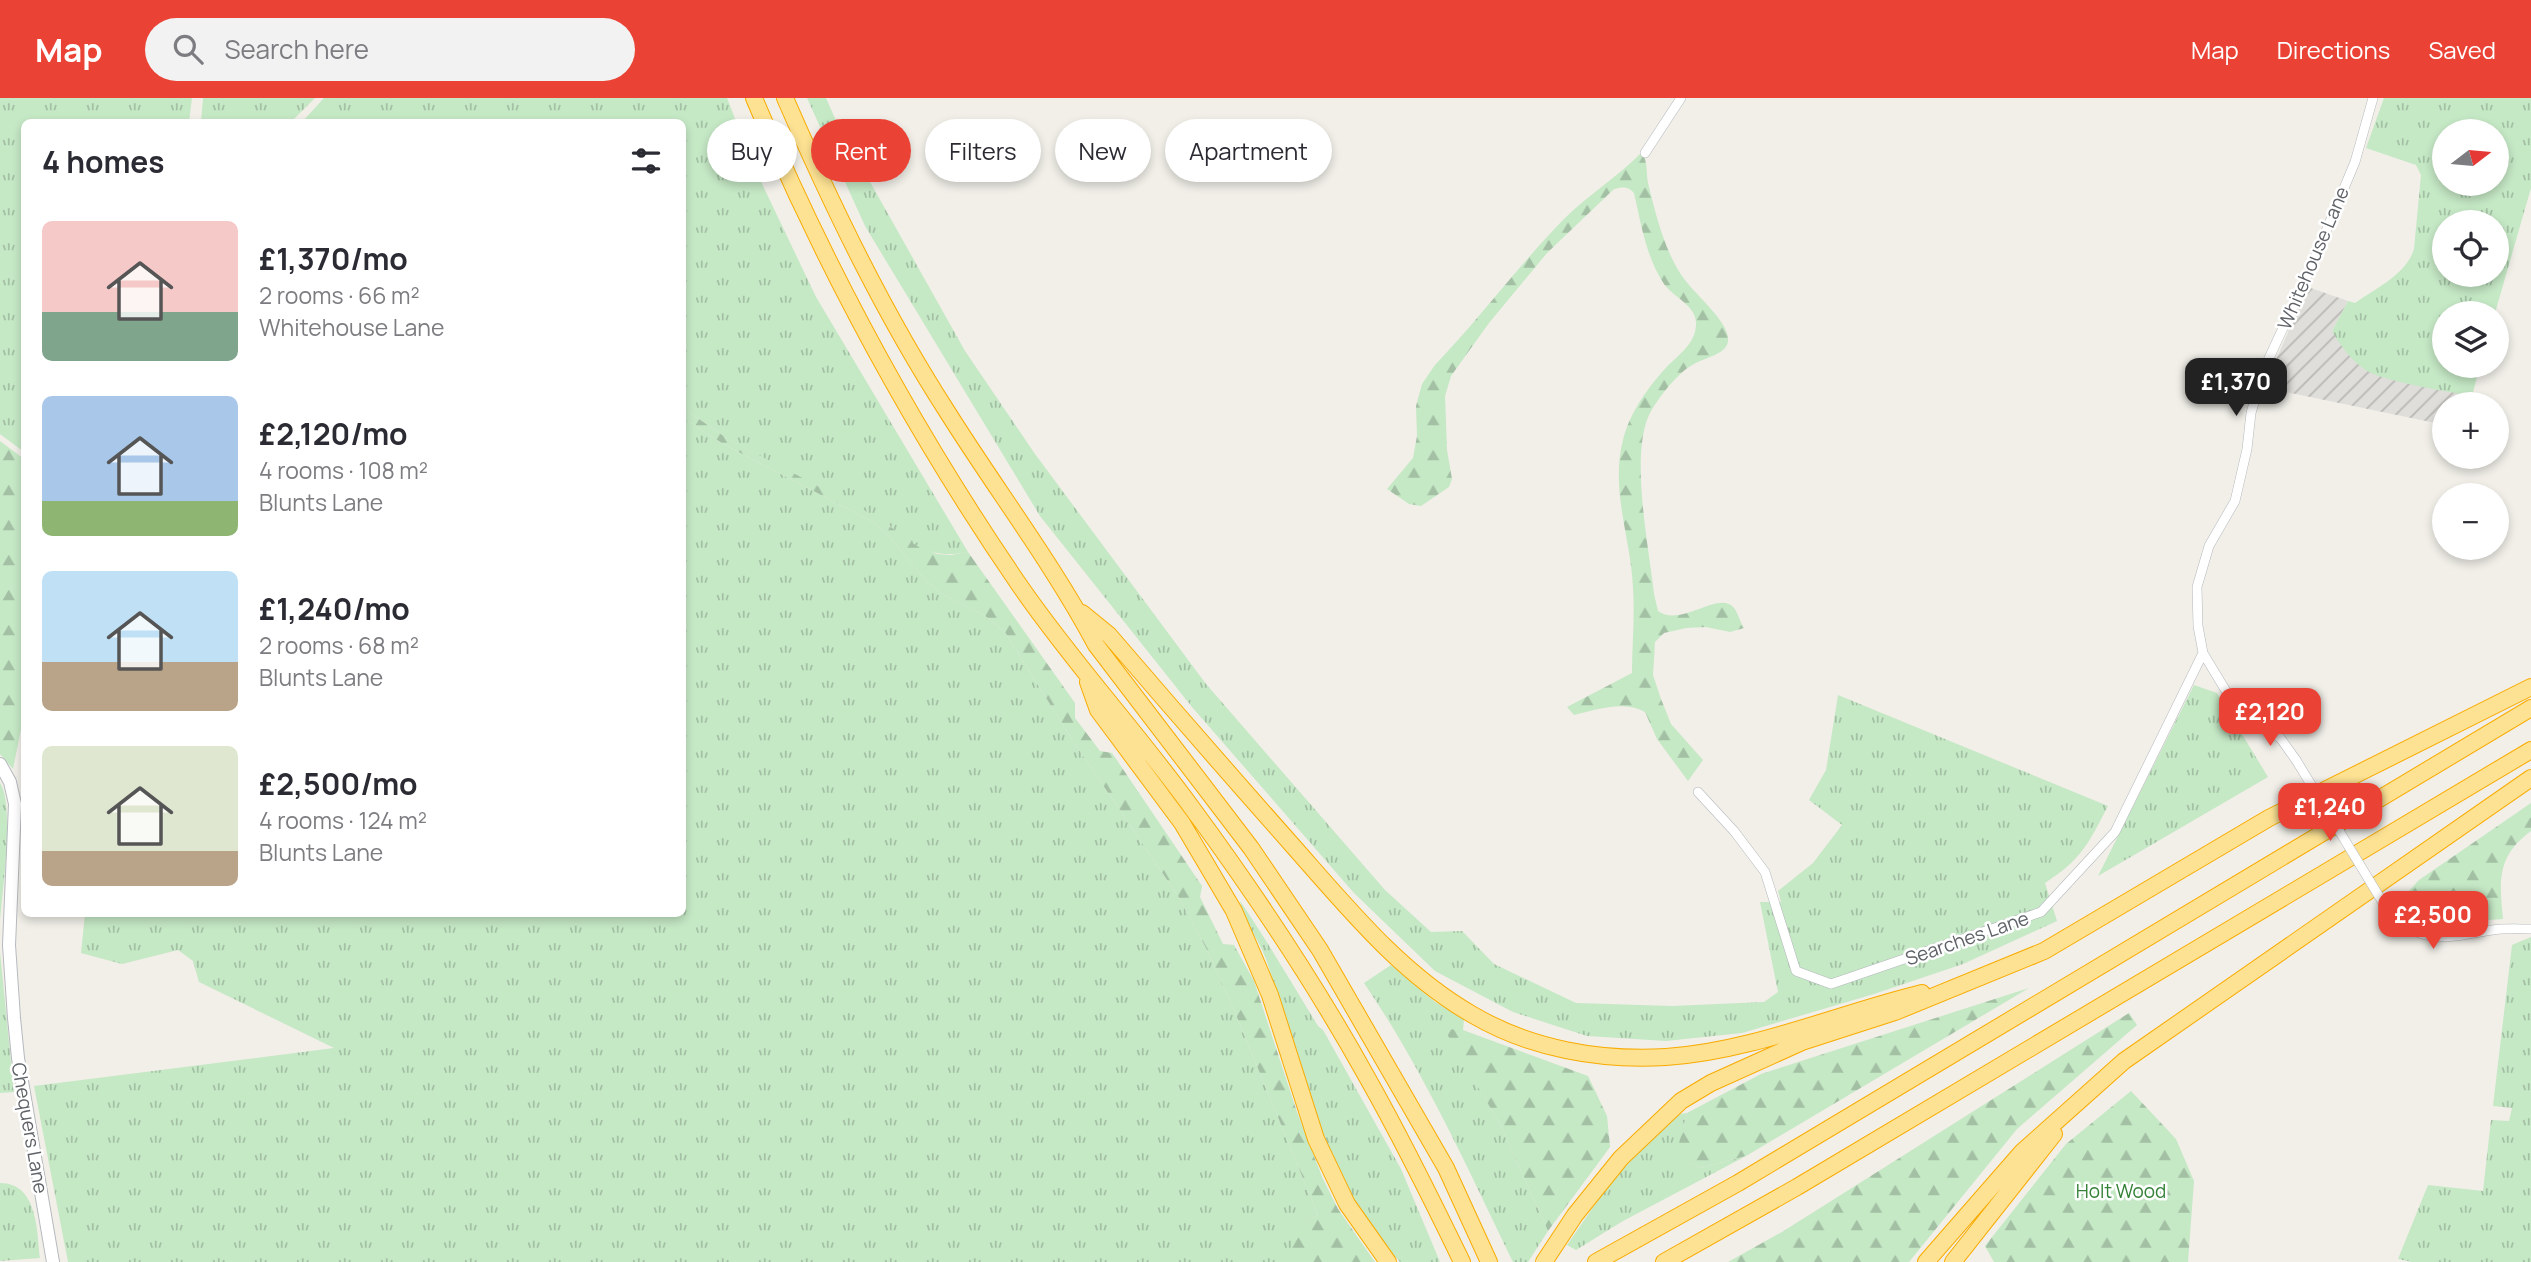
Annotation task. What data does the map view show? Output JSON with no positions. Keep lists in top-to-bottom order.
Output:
{
  "streets": {
    "street": ["Whitehouse Lane", "Searches Lane", "Chequers Lane"]
  },
  "crossings": [
    ["Whitehouse Lane", "Searches Lane"]
  ],
  "parks": ["Holt Wood"],
  "north": "right",
  "page": {
    "header": "Map",
    "search": "Search here",
    "nav": ["Map", "Directions", "Saved"],
    "map_buttons": ["+", "−"],
    "chip": [
      "Buy",
      "Rent",
      "Filters",
      "New",
      "Apartment"
    ],
    "heading": "4 homes",
    "list": [
      {
        "name": "£1,370/mo",
        "note": "2 rooms · 66 m² · Whitehouse Lane"
      },
      {
        "name": "£2,120/mo",
        "note": "4 rooms · 108 m² · Blunts Lane"
      },
      {
        "name": "£1,240/mo",
        "note": "2 rooms · 68 m² · Blunts Lane"
      },
      {
        "name": "£2,500/mo",
        "note": "4 rooms · 124 m² · Blunts Lane"
      }
    ],
    "price": [
      "£1,370",
      "£2,120",
      "£1,240",
      "£2,500"
    ]
  }
}
